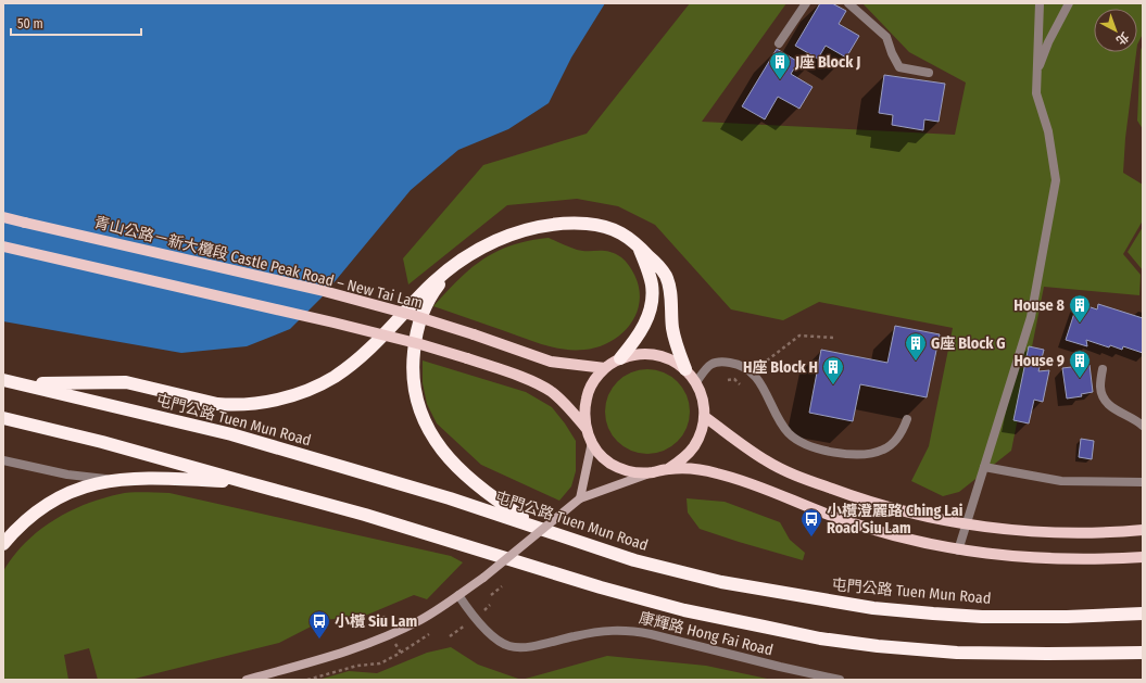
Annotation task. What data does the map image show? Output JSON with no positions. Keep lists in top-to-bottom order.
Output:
{
  "streets": {
    "highway": ["屯門公路 Tuen Mun Road"],
    "main road": ["青山公路－新大欖段 Castle Peak Road – New Tai Lam"],
    "street": ["康輝路 Hong Fai Road"]
  },
  "places": {
    "building": [
      "J座 Block J",
      "House 8",
      "G座 Block G",
      "House 9",
      "H座 Block H"
    ],
    "bus stop": ["小欖澄麗路 Ching Lai Road Siu Lam", "小欖 Siu Lam"]
  },
  "scale_bar": "50 m",
  "north": "bottom right"
}
